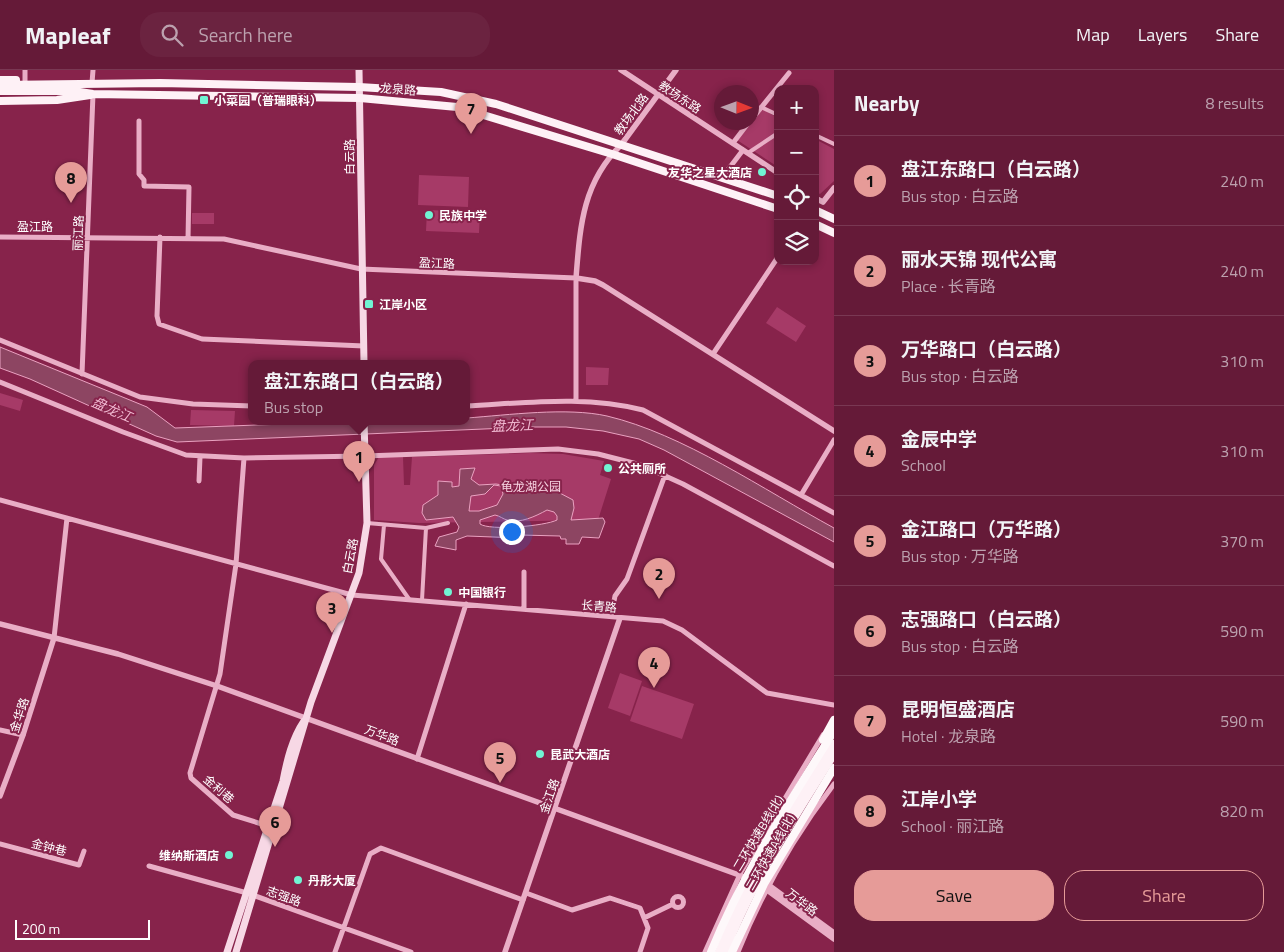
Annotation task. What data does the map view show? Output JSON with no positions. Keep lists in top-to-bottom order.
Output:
{
  "streets": {
    "highway": ["二环快速B线(北)", "二环快速A线(北)"],
    "main road": ["龙泉路", "白云路"],
    "street": [
      "教场东路",
      "教场北路",
      "盈江路",
      "丽江路",
      "长青路",
      "金华路",
      "万华路",
      "金利巷",
      "金江路",
      "金钟巷",
      "志强路"
    ]
  },
  "crossings": [
    ["龙泉路", "教场北路"],
    ["龙泉路", "白云路"],
    ["龙泉路", "丽江路"],
    ["教场东路", "教场北路"],
    ["教场北路", "盈江路"],
    ["白云路", "盈江路"],
    ["白云路", "长青路"],
    ["白云路", "万华路"],
    ["白云路", "金利巷"],
    ["白云路", "志强路"],
    ["盈江路", "丽江路"],
    ["长青路", "金江路"],
    ["金华路", "万华路"],
    ["万华路", "金利巷"],
    ["万华路", "金江路"]
  ],
  "water": ["盘龙江"],
  "parks": ["龟龙湖公园"],
  "places": {
    "transit": ["小菜园（普瑞眼科）", "江岸小区"],
    "other": [
      "友华之星大酒店",
      "民族中学",
      "公共厕所",
      "中国银行",
      "昆武大酒店",
      "维纳斯酒店",
      "丹彤大厦"
    ]
  },
  "scale_bar": "200 m",
  "north": "right",
  "page": {
    "header": "Mapleaf",
    "search": "Search here",
    "nav": ["Map", "Layers", "Share"],
    "heading": ["Nearby", "8 results"],
    "map_buttons": ["+", "−"],
    "pins": [
      "7",
      "8",
      "1",
      "2",
      "3",
      "4",
      "5",
      "6"
    ],
    "list": [
      {
        "mark": "1",
        "name": "盘江东路口（白云路）",
        "note": "Bus stop · 白云路",
        "value": "240 m"
      },
      {
        "mark": "2",
        "name": "丽水天锦 现代公寓",
        "note": "Place · 长青路",
        "value": "240 m"
      },
      {
        "mark": "3",
        "name": "万华路口（白云路）",
        "note": "Bus stop · 白云路",
        "value": "310 m"
      },
      {
        "mark": "4",
        "name": "金辰中学",
        "note": "School",
        "value": "310 m"
      },
      {
        "mark": "5",
        "name": "金江路口（万华路）",
        "note": "Bus stop · 万华路",
        "value": "370 m"
      },
      {
        "mark": "6",
        "name": "志强路口（白云路）",
        "note": "Bus stop · 白云路",
        "value": "590 m"
      },
      {
        "mark": "7",
        "name": "昆明恒盛酒店",
        "note": "Hotel · 龙泉路",
        "value": "590 m"
      },
      {
        "mark": "8",
        "name": "江岸小学",
        "note": "School · 丽江路",
        "value": "820 m"
      }
    ],
    "popup": ["盘江东路口（白云路）", "Bus stop"],
    "buttons": ["Save", "Share"],
    "scale": "200 m"
  }
}
